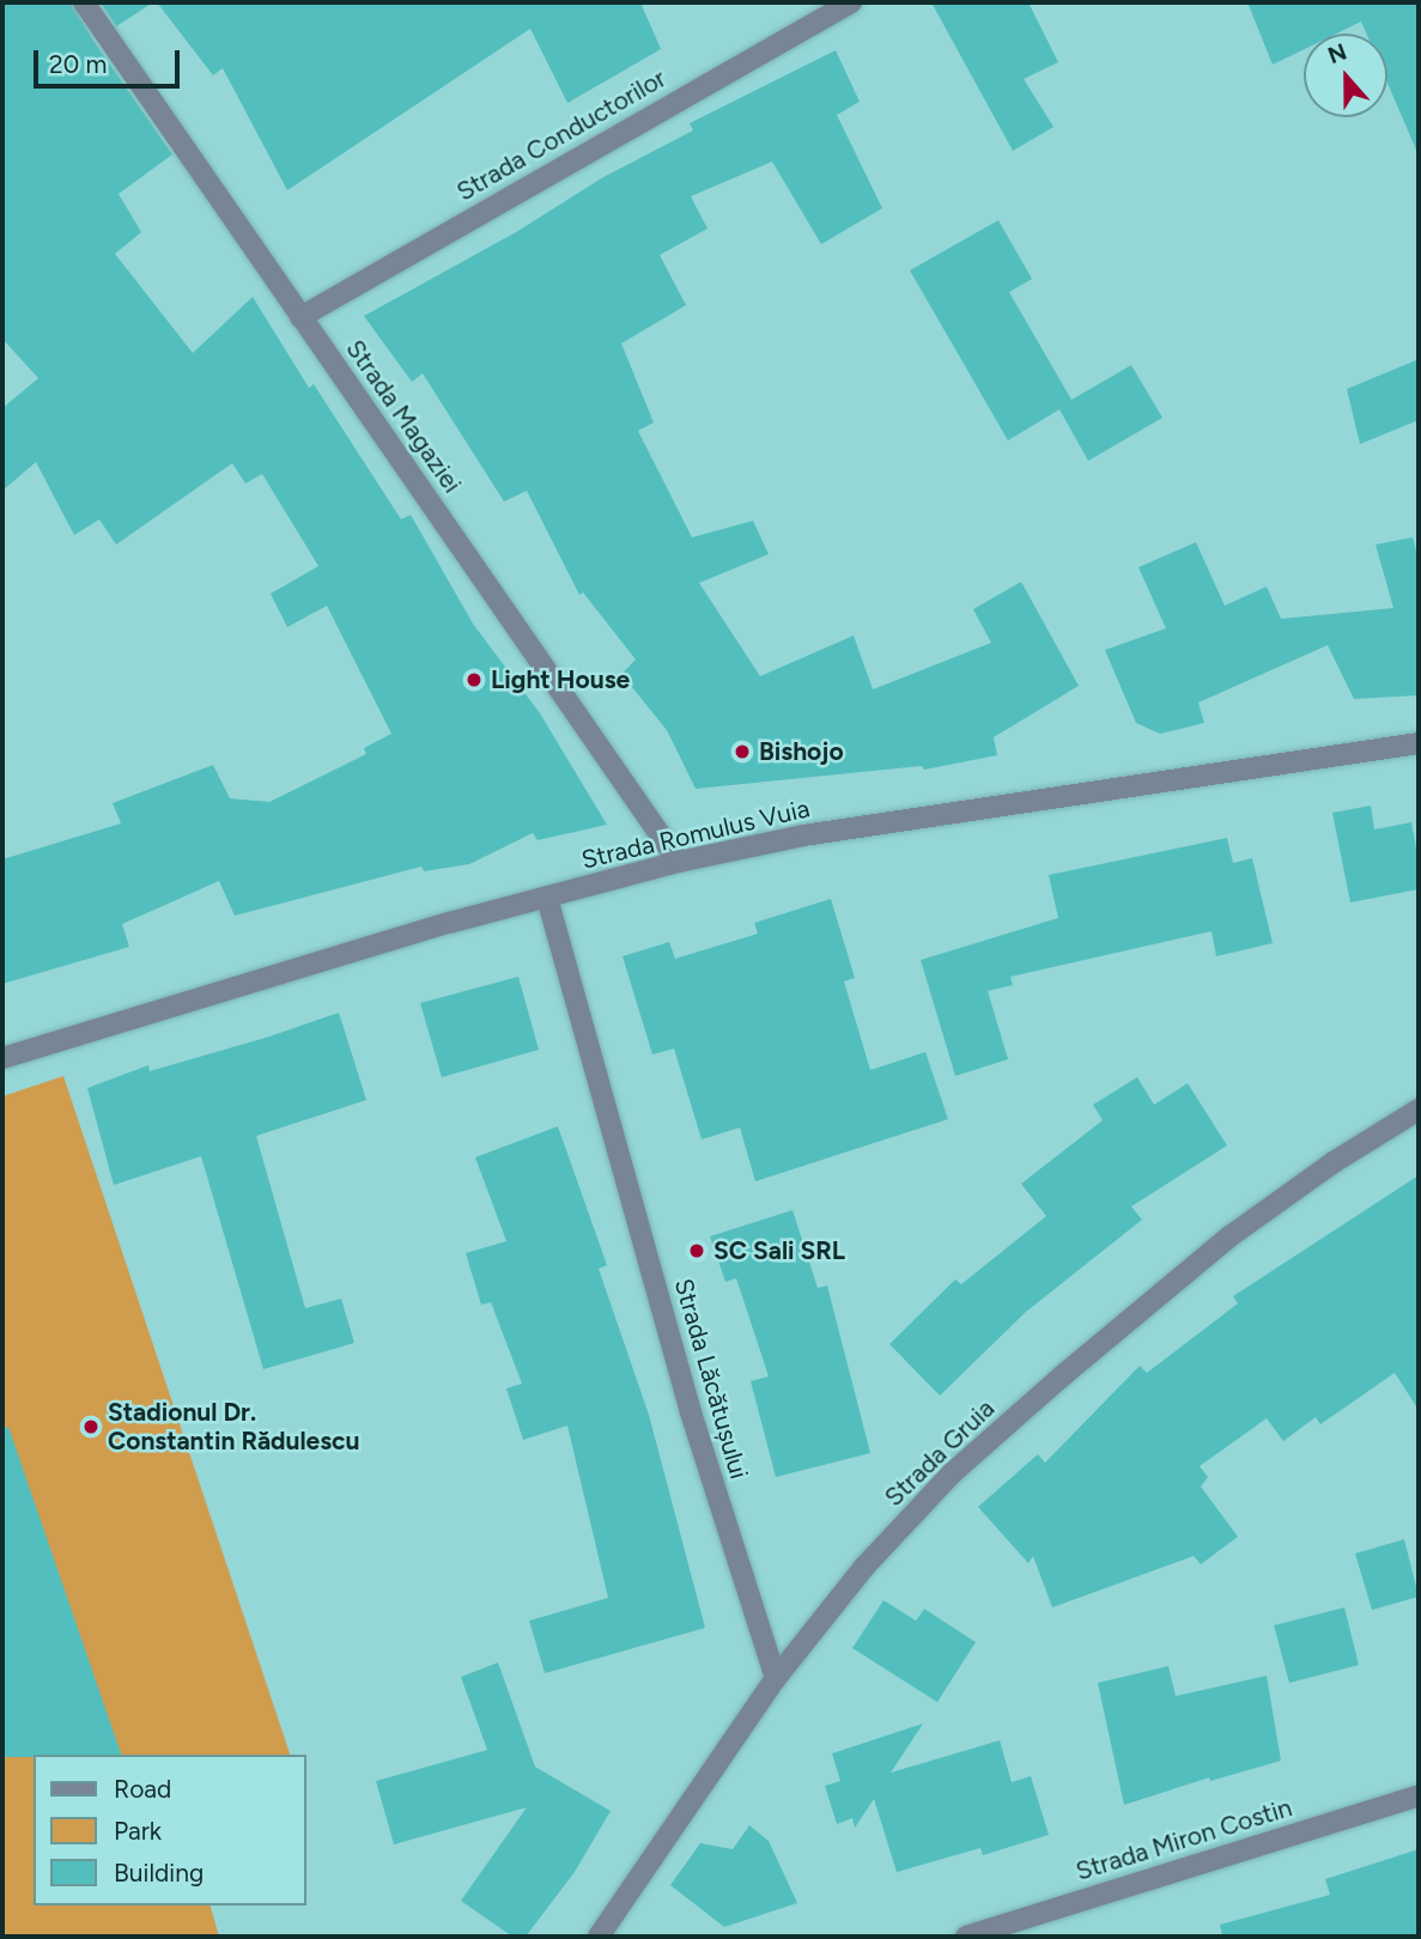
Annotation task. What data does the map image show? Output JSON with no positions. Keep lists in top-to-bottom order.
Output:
{
  "streets": {
    "street": [
      "Strada Conductorilor",
      "Strada Magaziei",
      "Strada Romulus Vuia",
      "Strada Lăcătușului",
      "Strada Gruia",
      "Strada Miron Costin"
    ]
  },
  "crossings": [
    ["Strada Conductorilor", "Strada Magaziei"],
    ["Strada Magaziei", "Strada Romulus Vuia"],
    ["Strada Romulus Vuia", "Strada Lăcătușului"],
    ["Strada Lăcătușului", "Strada Gruia"]
  ],
  "places": [
    "Light House",
    "Bishojo",
    "SC Sali SRL",
    "Stadionul Dr. Constantin Rădulescu"
  ],
  "legend": ["Road", "Park", "Building"],
  "scale_bar": "20 m",
  "north": "top"
}
